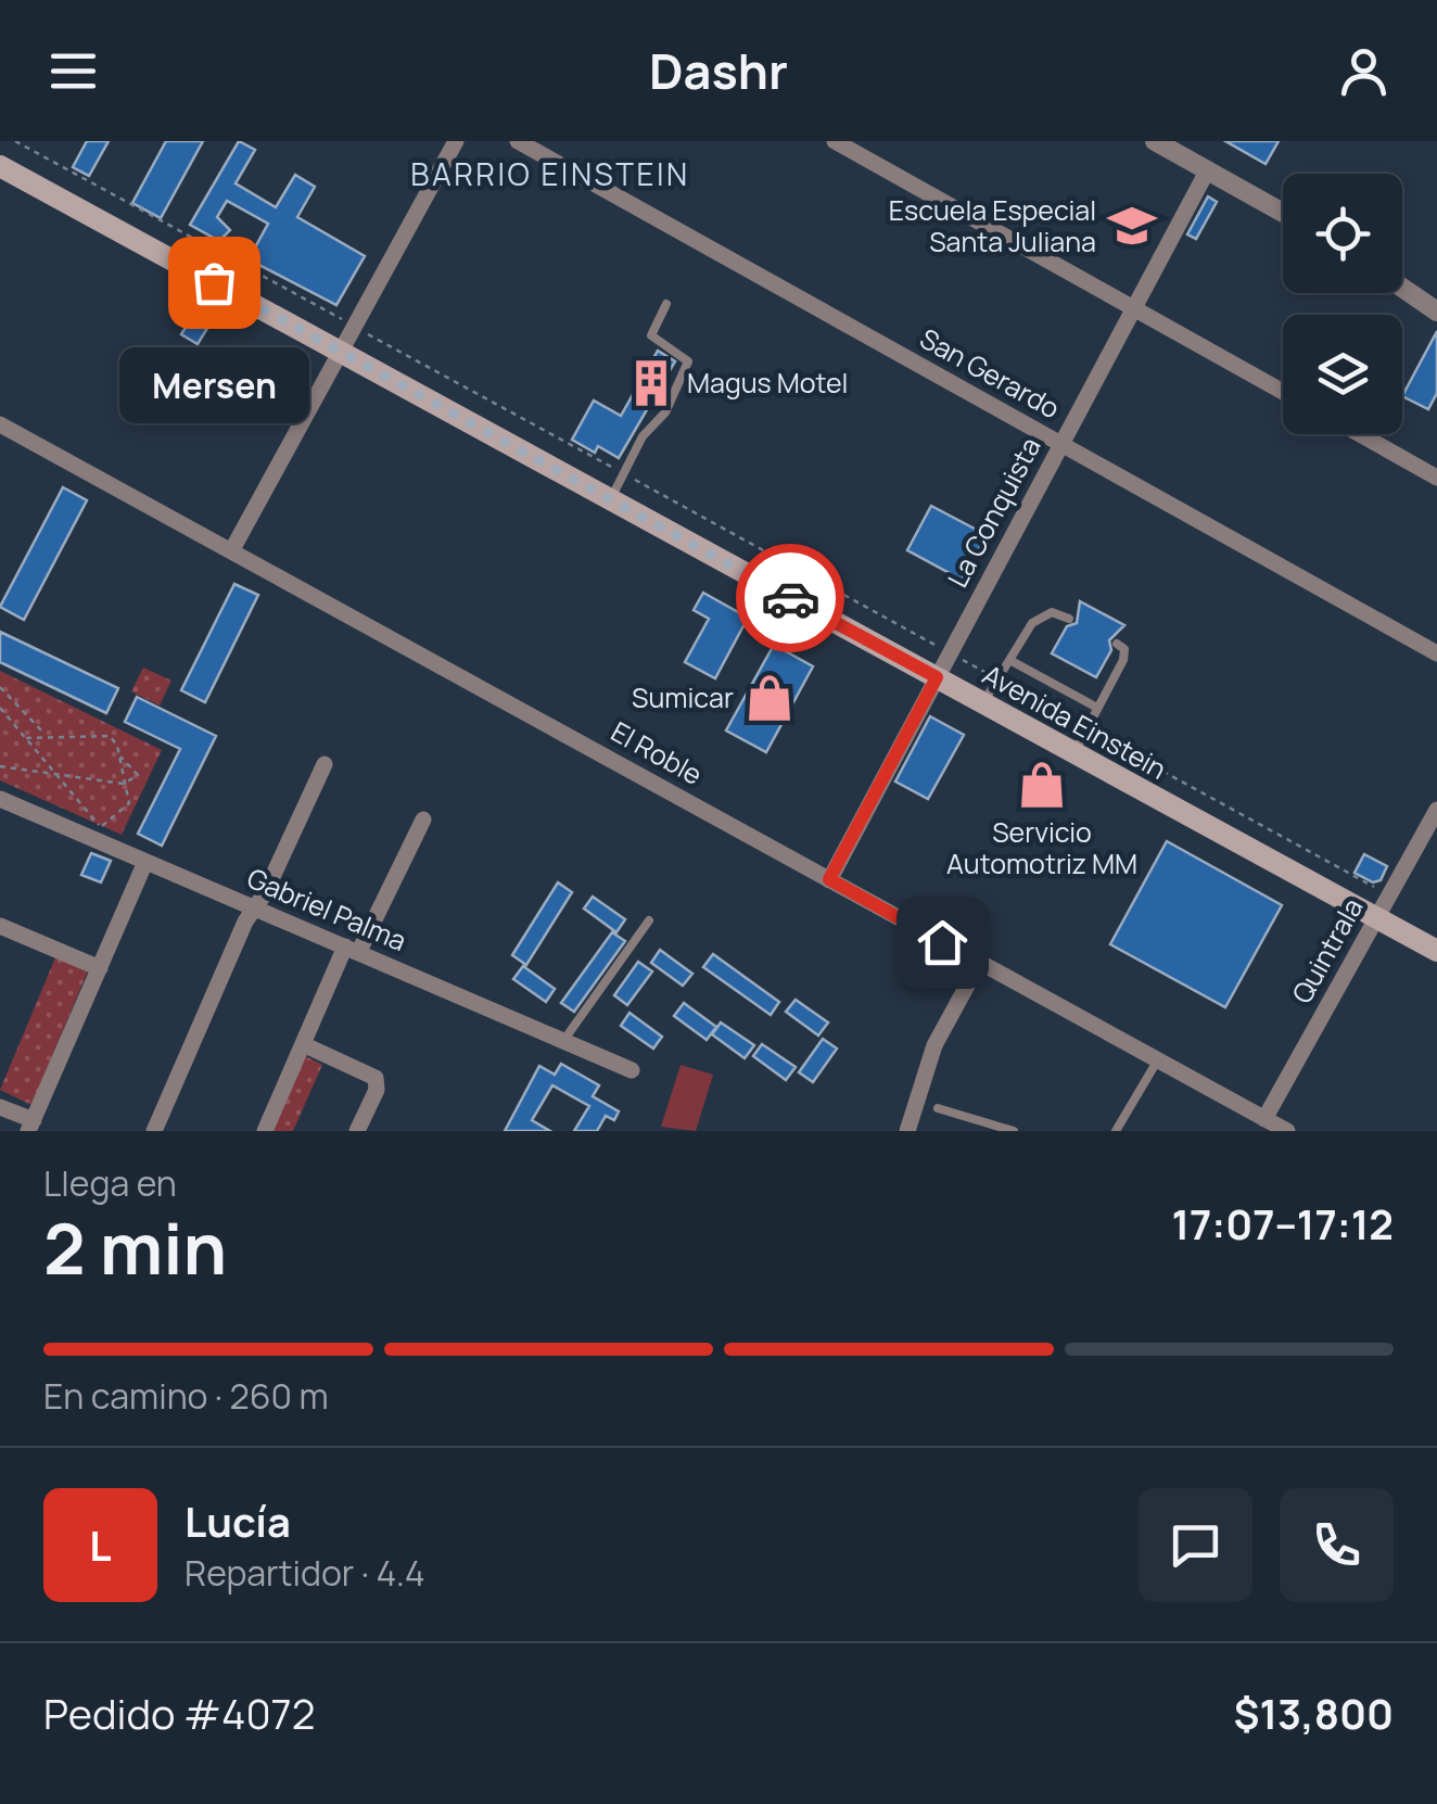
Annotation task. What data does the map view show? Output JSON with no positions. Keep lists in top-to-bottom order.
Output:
{
  "streets": {
    "main road": ["Avenida Einstein"],
    "street": [
      "San Gerardo",
      "La Conquista",
      "El Roble",
      "Gabriel Palma",
      "Quintrala"
    ]
  },
  "crossings": [
    ["San Gerardo", "La Conquista"],
    ["La Conquista", "Avenida Einstein"],
    ["La Conquista", "El Roble"],
    ["Avenida Einstein", "Quintrala"],
    ["El Roble", "Quintrala"]
  ],
  "districts": ["BARRIO EINSTEIN"],
  "places": {
    "school or university": ["Escuela Especial Santa Juliana"],
    "other": ["Mersen"],
    "building": ["Magus Motel"],
    "shop": ["Sumicar", "Servicio Automotriz MM"]
  },
  "page": {
    "header": "Dashr",
    "bubble": "Mersen",
    "heading": ["2 min", "Llega en", "17:07–17:12"],
    "panel": [
      "Lucía",
      "Repartidor · 4.4",
      "Pedido #4072",
      "$13,800"
    ],
    "bar": "En camino · 260 m",
    "round": "L"
  }
}
